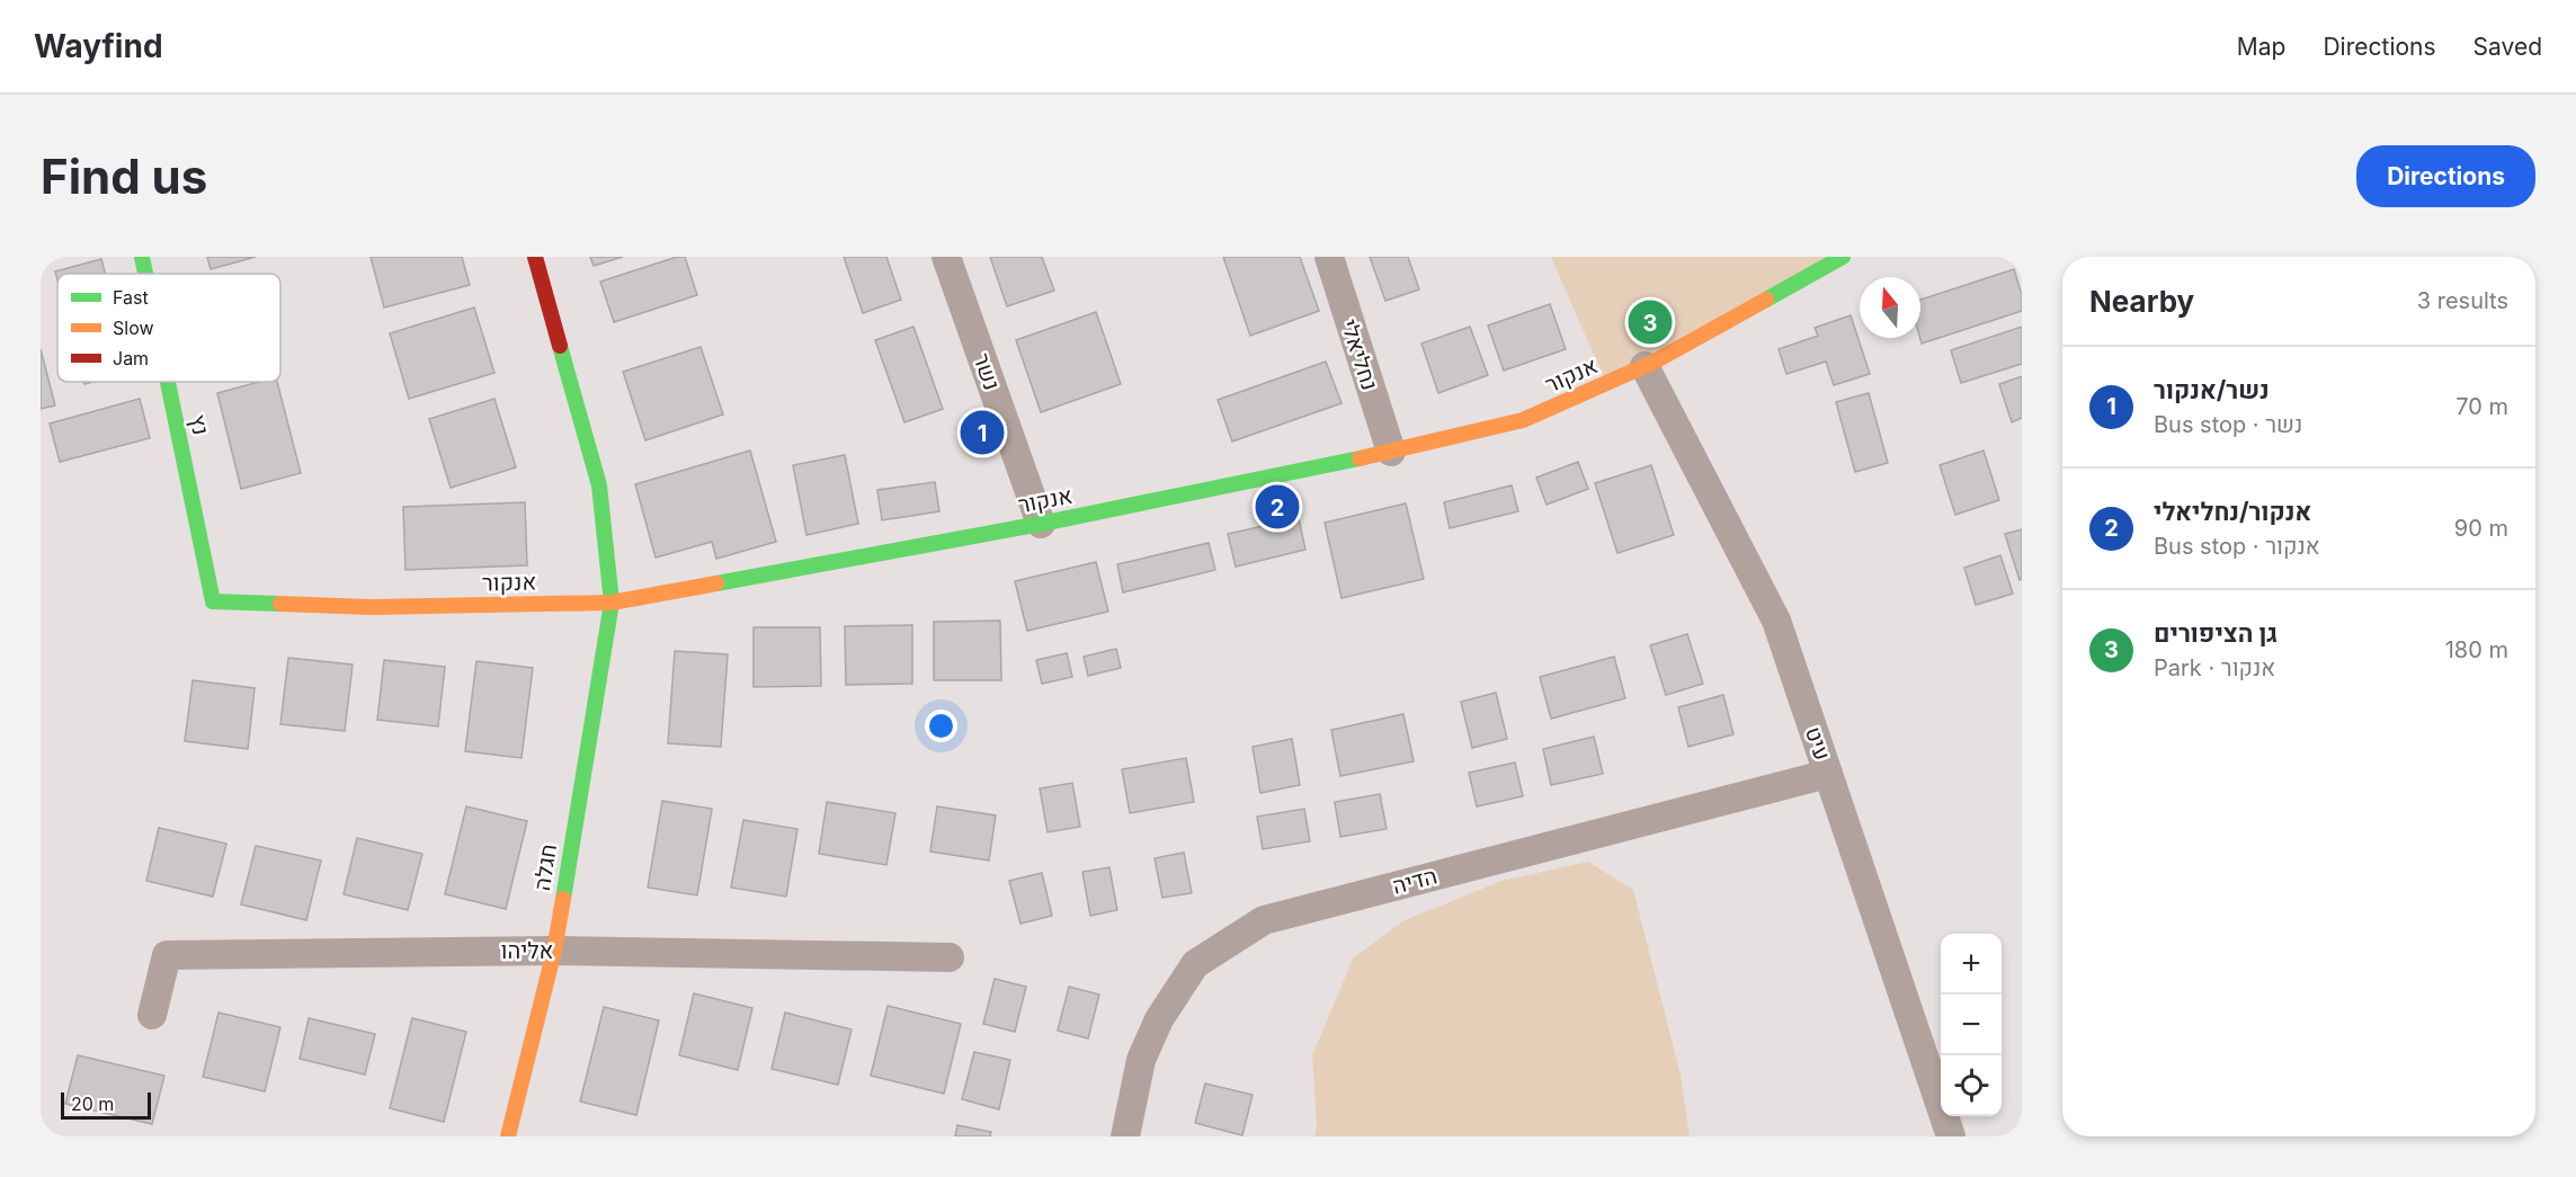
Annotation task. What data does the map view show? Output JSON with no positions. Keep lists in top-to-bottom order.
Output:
{
  "streets": {
    "street": [
      "נחליאלי",
      "נשר",
      "אנקור",
      "נץ",
      "עיט",
      "חגלה",
      "הדיה",
      "אליהו"
    ]
  },
  "crossings": [
    ["נחליאלי", "אנקור"],
    ["נשר", "אנקור"],
    ["אנקור", "נץ"],
    ["אנקור", "עיט"],
    ["אנקור", "חגלה"],
    ["עיט", "הדיה"],
    ["חגלה", "אליהו"]
  ],
  "legend": ["Fast", "Slow", "Jam"],
  "scale_bar": "20 m",
  "north": "top",
  "page": {
    "header": "Wayfind",
    "nav": ["Map", "Directions", "Saved"],
    "buttons": "Directions",
    "title": "Find us",
    "heading": ["Nearby", "3 results"],
    "pins": ["3", "1", "2"],
    "list": [
      {
        "mark": "1",
        "name": "נשר/אנקור",
        "note": "Bus stop · נשר",
        "value": "70 m"
      },
      {
        "mark": "2",
        "name": "אנקור/נחליאלי",
        "note": "Bus stop · אנקור",
        "value": "90 m"
      },
      {
        "mark": "3",
        "name": "גן הציפורים",
        "note": "Park · אנקור",
        "value": "180 m"
      }
    ],
    "map_buttons": ["+", "−"],
    "scale": "20 m"
  }
}
